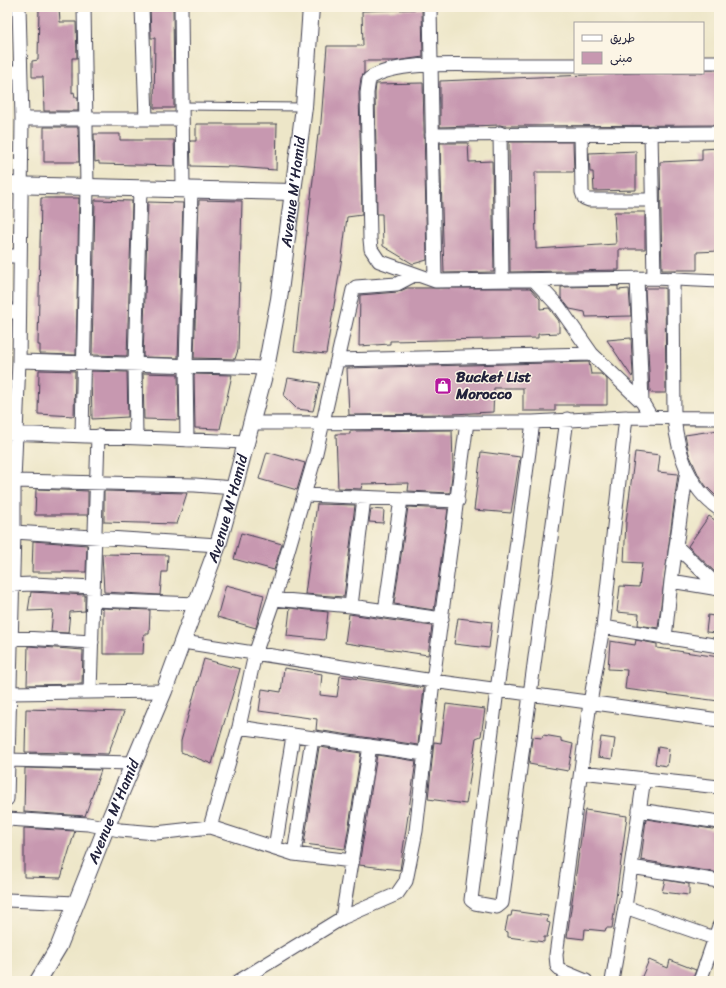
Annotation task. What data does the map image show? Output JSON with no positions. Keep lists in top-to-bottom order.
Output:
{
  "streets": {
    "street": ["Avenue M'Hamid"]
  },
  "places": {
    "shop": ["Bucket List Morocco"]
  },
  "legend": ["طريق", "مبنى"]
}
